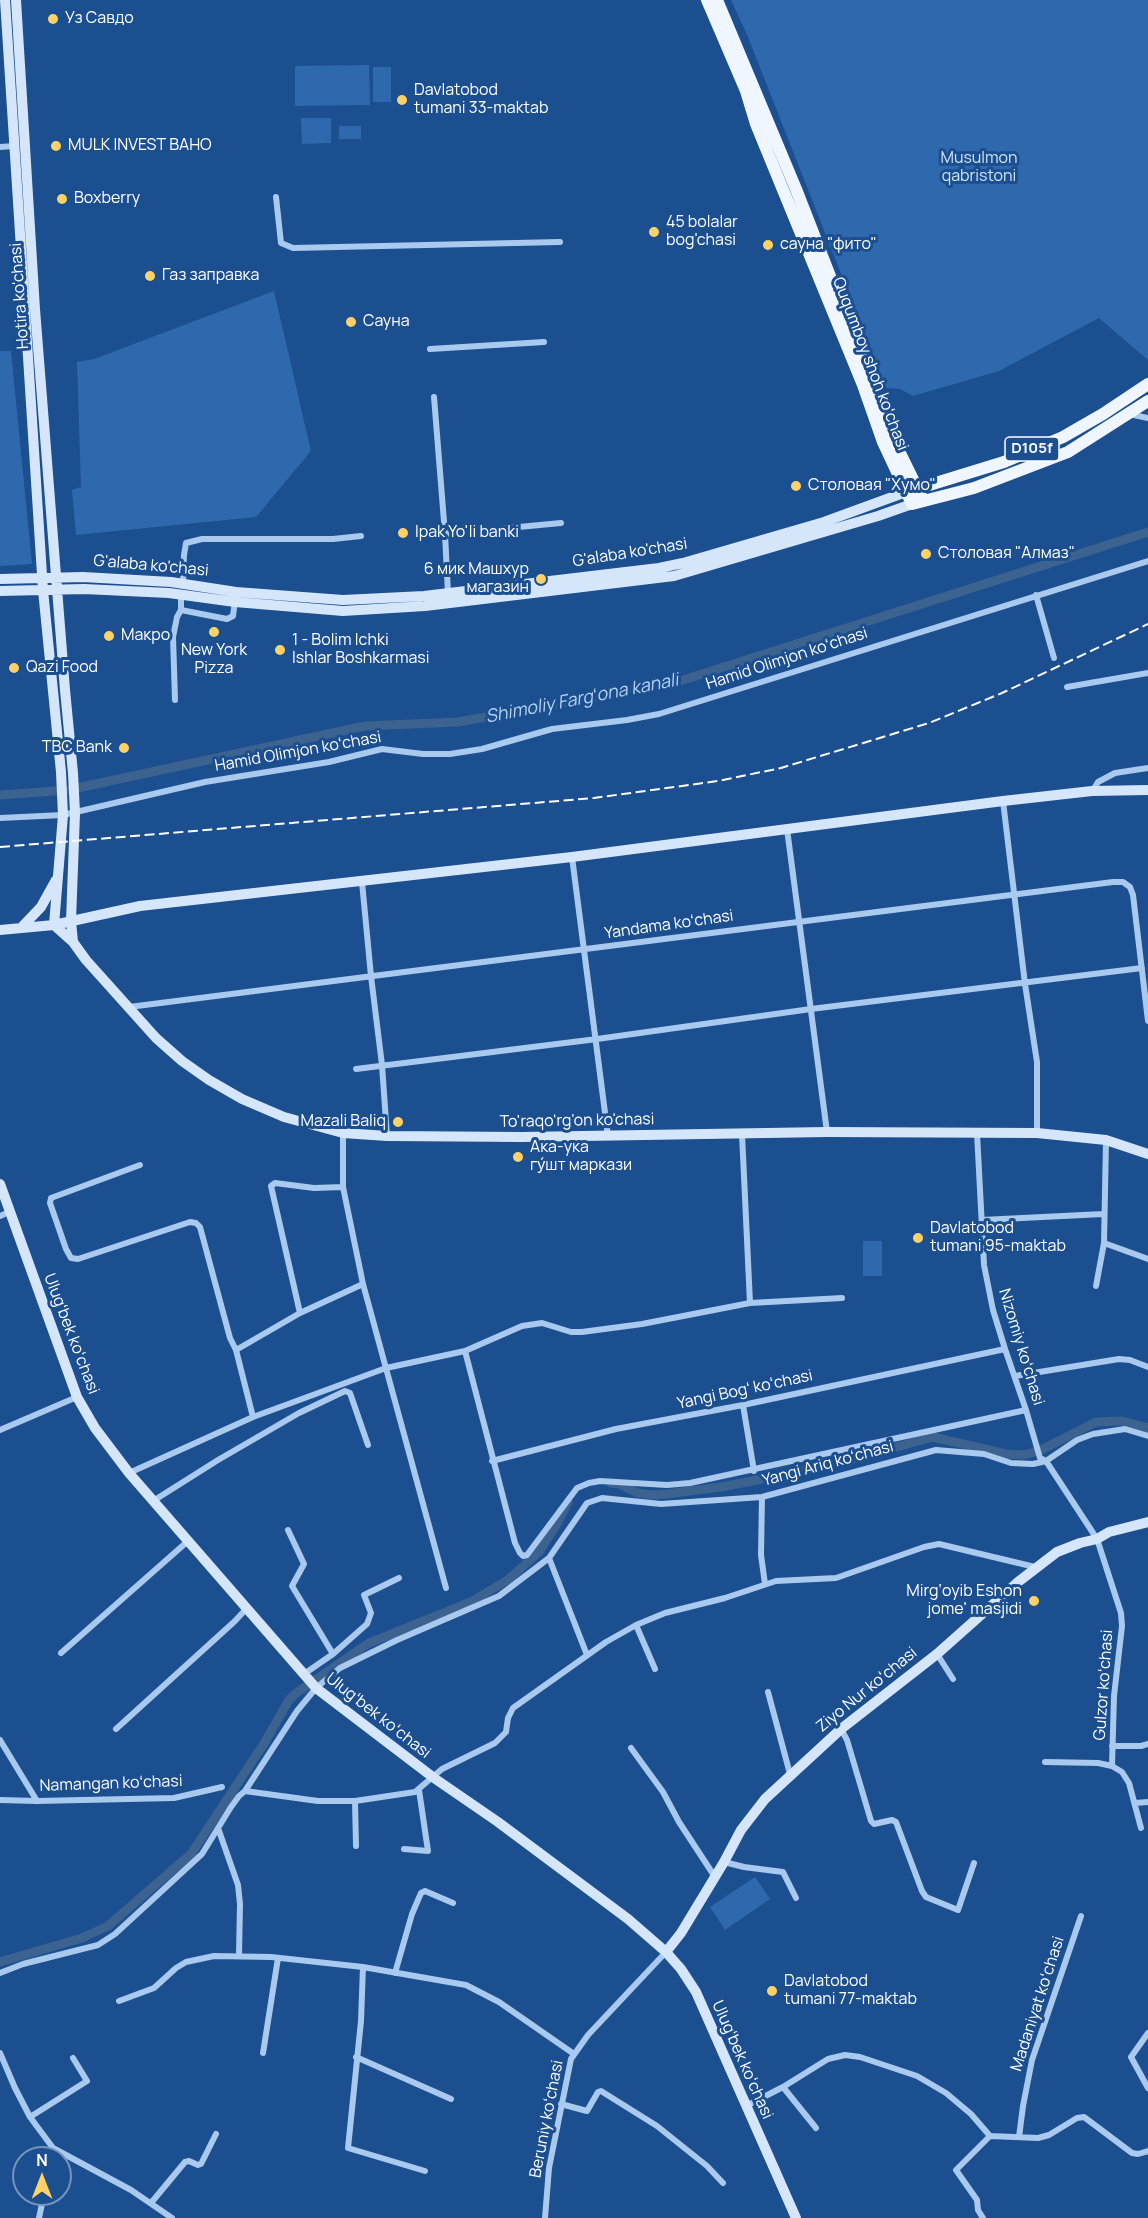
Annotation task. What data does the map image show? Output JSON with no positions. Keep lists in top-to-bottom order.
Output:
{
  "streets": {
    "main road": [
      "Hotira ko'chasi",
      "Ququmboy shoh koʻchasi",
      "D105f",
      "G'alaba ko'chasi",
      "To'raqo'rg'on ko'chasi",
      "Ulugʻbek koʻchasi",
      "Ziyo Nur koʻchasi"
    ],
    "street": [
      "Hamid Olimjon koʻchasi",
      "Yandama koʻchasi",
      "Nizomiy koʻchasi",
      "Yangi Bogʻ koʻchasi",
      "Yangi Ariq koʻchasi",
      "Gulzor koʻchasi",
      "Namangan koʻchasi",
      "Madaniyat koʻchasi",
      "Beruniy koʻchasi"
    ]
  },
  "crossings": [
    ["Hotira ko'chasi", "D105f"],
    ["Hotira ko'chasi", "G'alaba ko'chasi"],
    ["Hotira ko'chasi", "Hamid Olimjon koʻchasi"],
    ["Hotira ko'chasi", "To'raqo'rg'on ko'chasi"],
    ["Ququmboy shoh koʻchasi", "G'alaba ko'chasi"],
    ["D105f", "G'alaba ko'chasi"],
    ["Yandama koʻchasi", "To'raqo'rg'on ko'chasi"],
    ["To'raqo'rg'on ko'chasi", "Nizomiy koʻchasi"],
    ["Ulugʻbek koʻchasi", "Yangi Ariq koʻchasi"],
    ["Ulugʻbek koʻchasi", "Ziyo Nur koʻchasi"],
    ["Ulugʻbek koʻchasi", "Beruniy koʻchasi"],
    ["Nizomiy koʻchasi", "Yangi Bogʻ koʻchasi"],
    ["Nizomiy koʻchasi", "Yangi Ariq koʻchasi"],
    ["Nizomiy koʻchasi", "Gulzor koʻchasi"],
    ["Yangi Ariq koʻchasi", "Gulzor koʻchasi"],
    ["Gulzor koʻchasi", "Ziyo Nur koʻchasi"],
    ["Ziyo Nur koʻchasi", "Beruniy koʻchasi"]
  ],
  "water": ["Shimoliy Fargʻona kanali"],
  "parks": ["Musulmon qabristoni"],
  "places": [
    "Уз Савдо",
    "Davlatobod tumani 33-maktab",
    "MULK INVEST BAHO",
    "Boxberry",
    "45 bolalar bog'chasi",
    "сауна \"фито\"",
    "Газ заправка",
    "Сауна",
    "Столовая \"Хумо\"",
    "Ipak Yo'li banki",
    "Столовая \"Алмаз\"",
    "6 мик Машхур магазин",
    "New York Pizza",
    "Макро",
    "1 - Bolim Ichki Ishlar Boshkarmasi",
    "Qazi Food",
    "TBC Bank",
    "Mazali Baliq",
    "Ака-ука гу́шт маркази",
    "Davlatobod tumani 95-maktab",
    "Mirg‘oyib Eshon jome' masjidi",
    "Davlatobod tumani 77-maktab"
  ],
  "north": "top"
}
